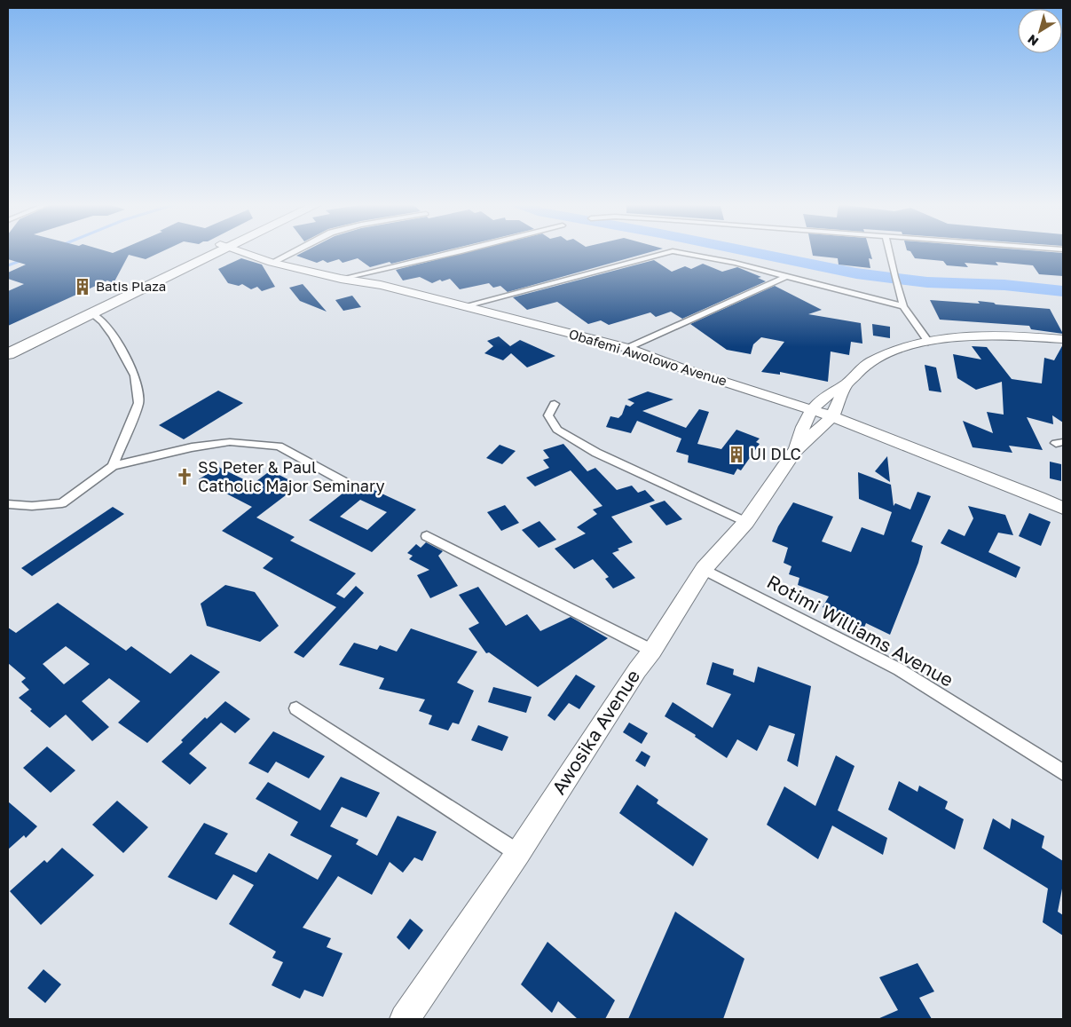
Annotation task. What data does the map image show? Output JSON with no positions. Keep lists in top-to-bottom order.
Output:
{
  "streets": {
    "street": ["Obafemi Awolowo Avenue", "Rotimi Williams Avenue", "Awosika Avenue"]
  },
  "crossings": [
    ["Obafemi Awolowo Avenue", "Awosika Avenue"],
    ["Rotimi Williams Avenue", "Awosika Avenue"]
  ],
  "places": {
    "building": ["Batis Plaza", "UI DLC"],
    "church": ["SS Peter & Paul Catholic Major Seminary"]
  },
  "north": "bottom left"
}
